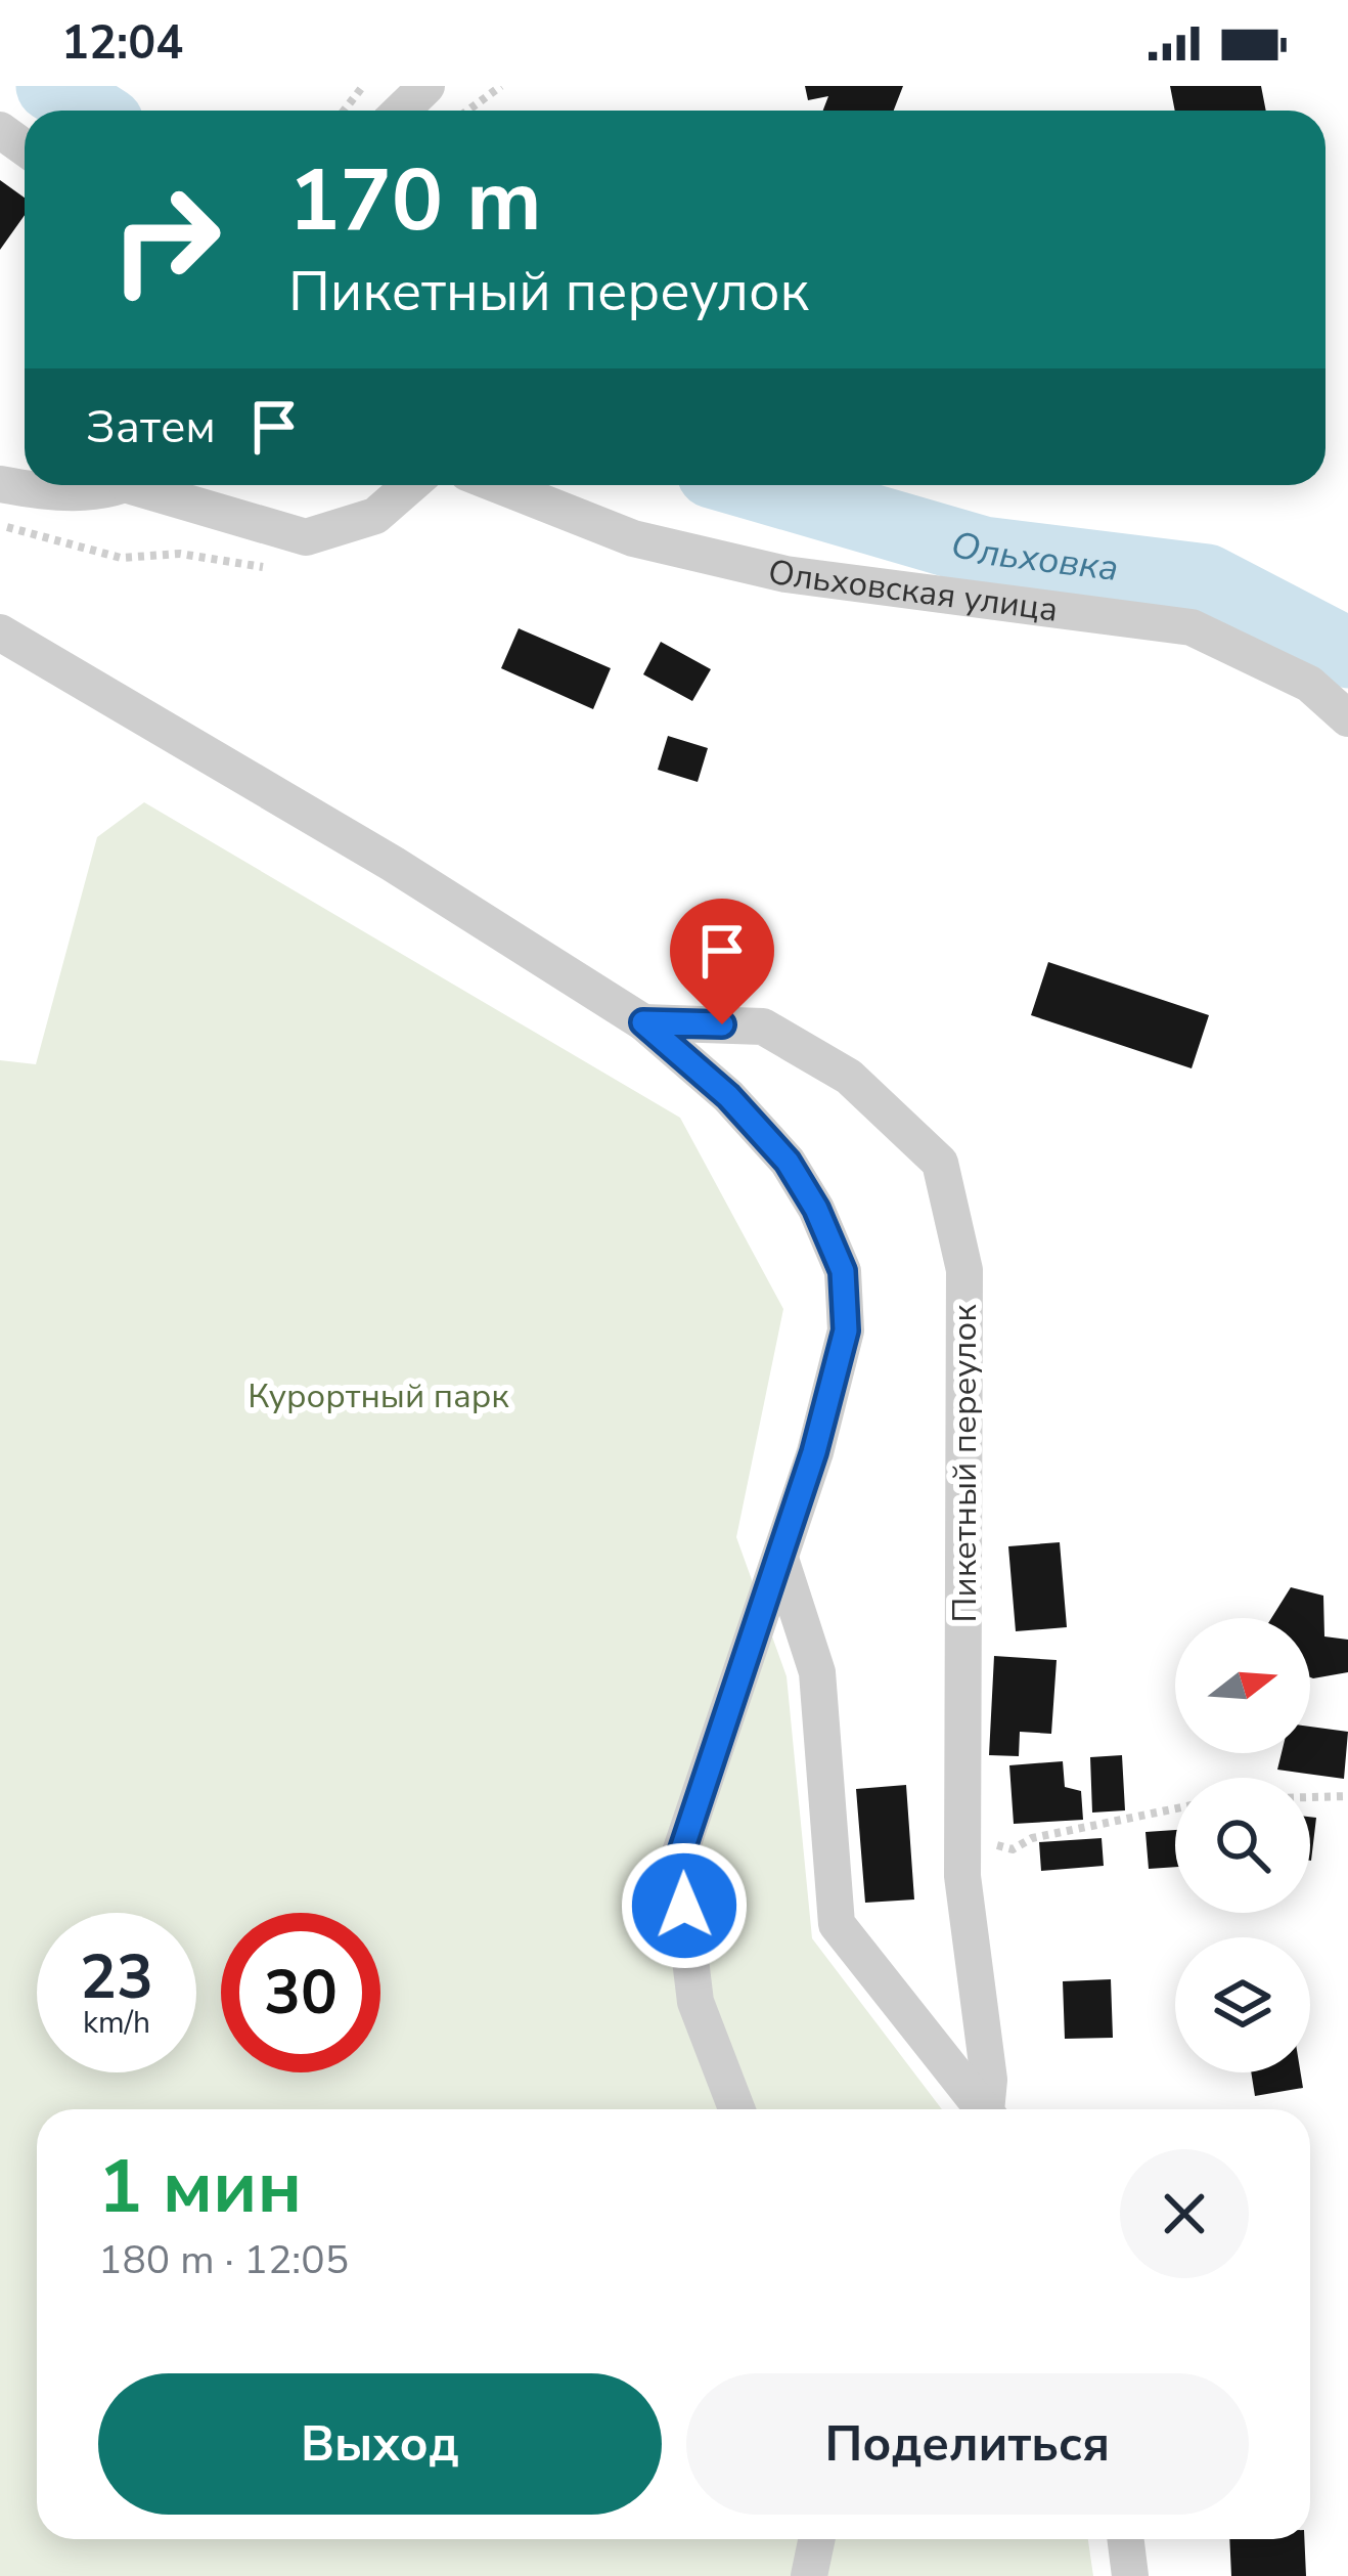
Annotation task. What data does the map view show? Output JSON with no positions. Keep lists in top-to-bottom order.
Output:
{
  "streets": {
    "street": ["Ольховская улица", "Пикетный переулок"]
  },
  "water": ["Ольховка"],
  "parks": ["Курортный парк"],
  "north": "right",
  "page": {
    "status": "12:04",
    "turn": ["170 m", "Пикетный переулок"],
    "then": "Затем",
    "speed": "23 km/h",
    "limit": "30",
    "heading": ["1 мин", "180 m · 12:05"],
    "buttons": ["Выход", "Поделиться"]
  }
}
